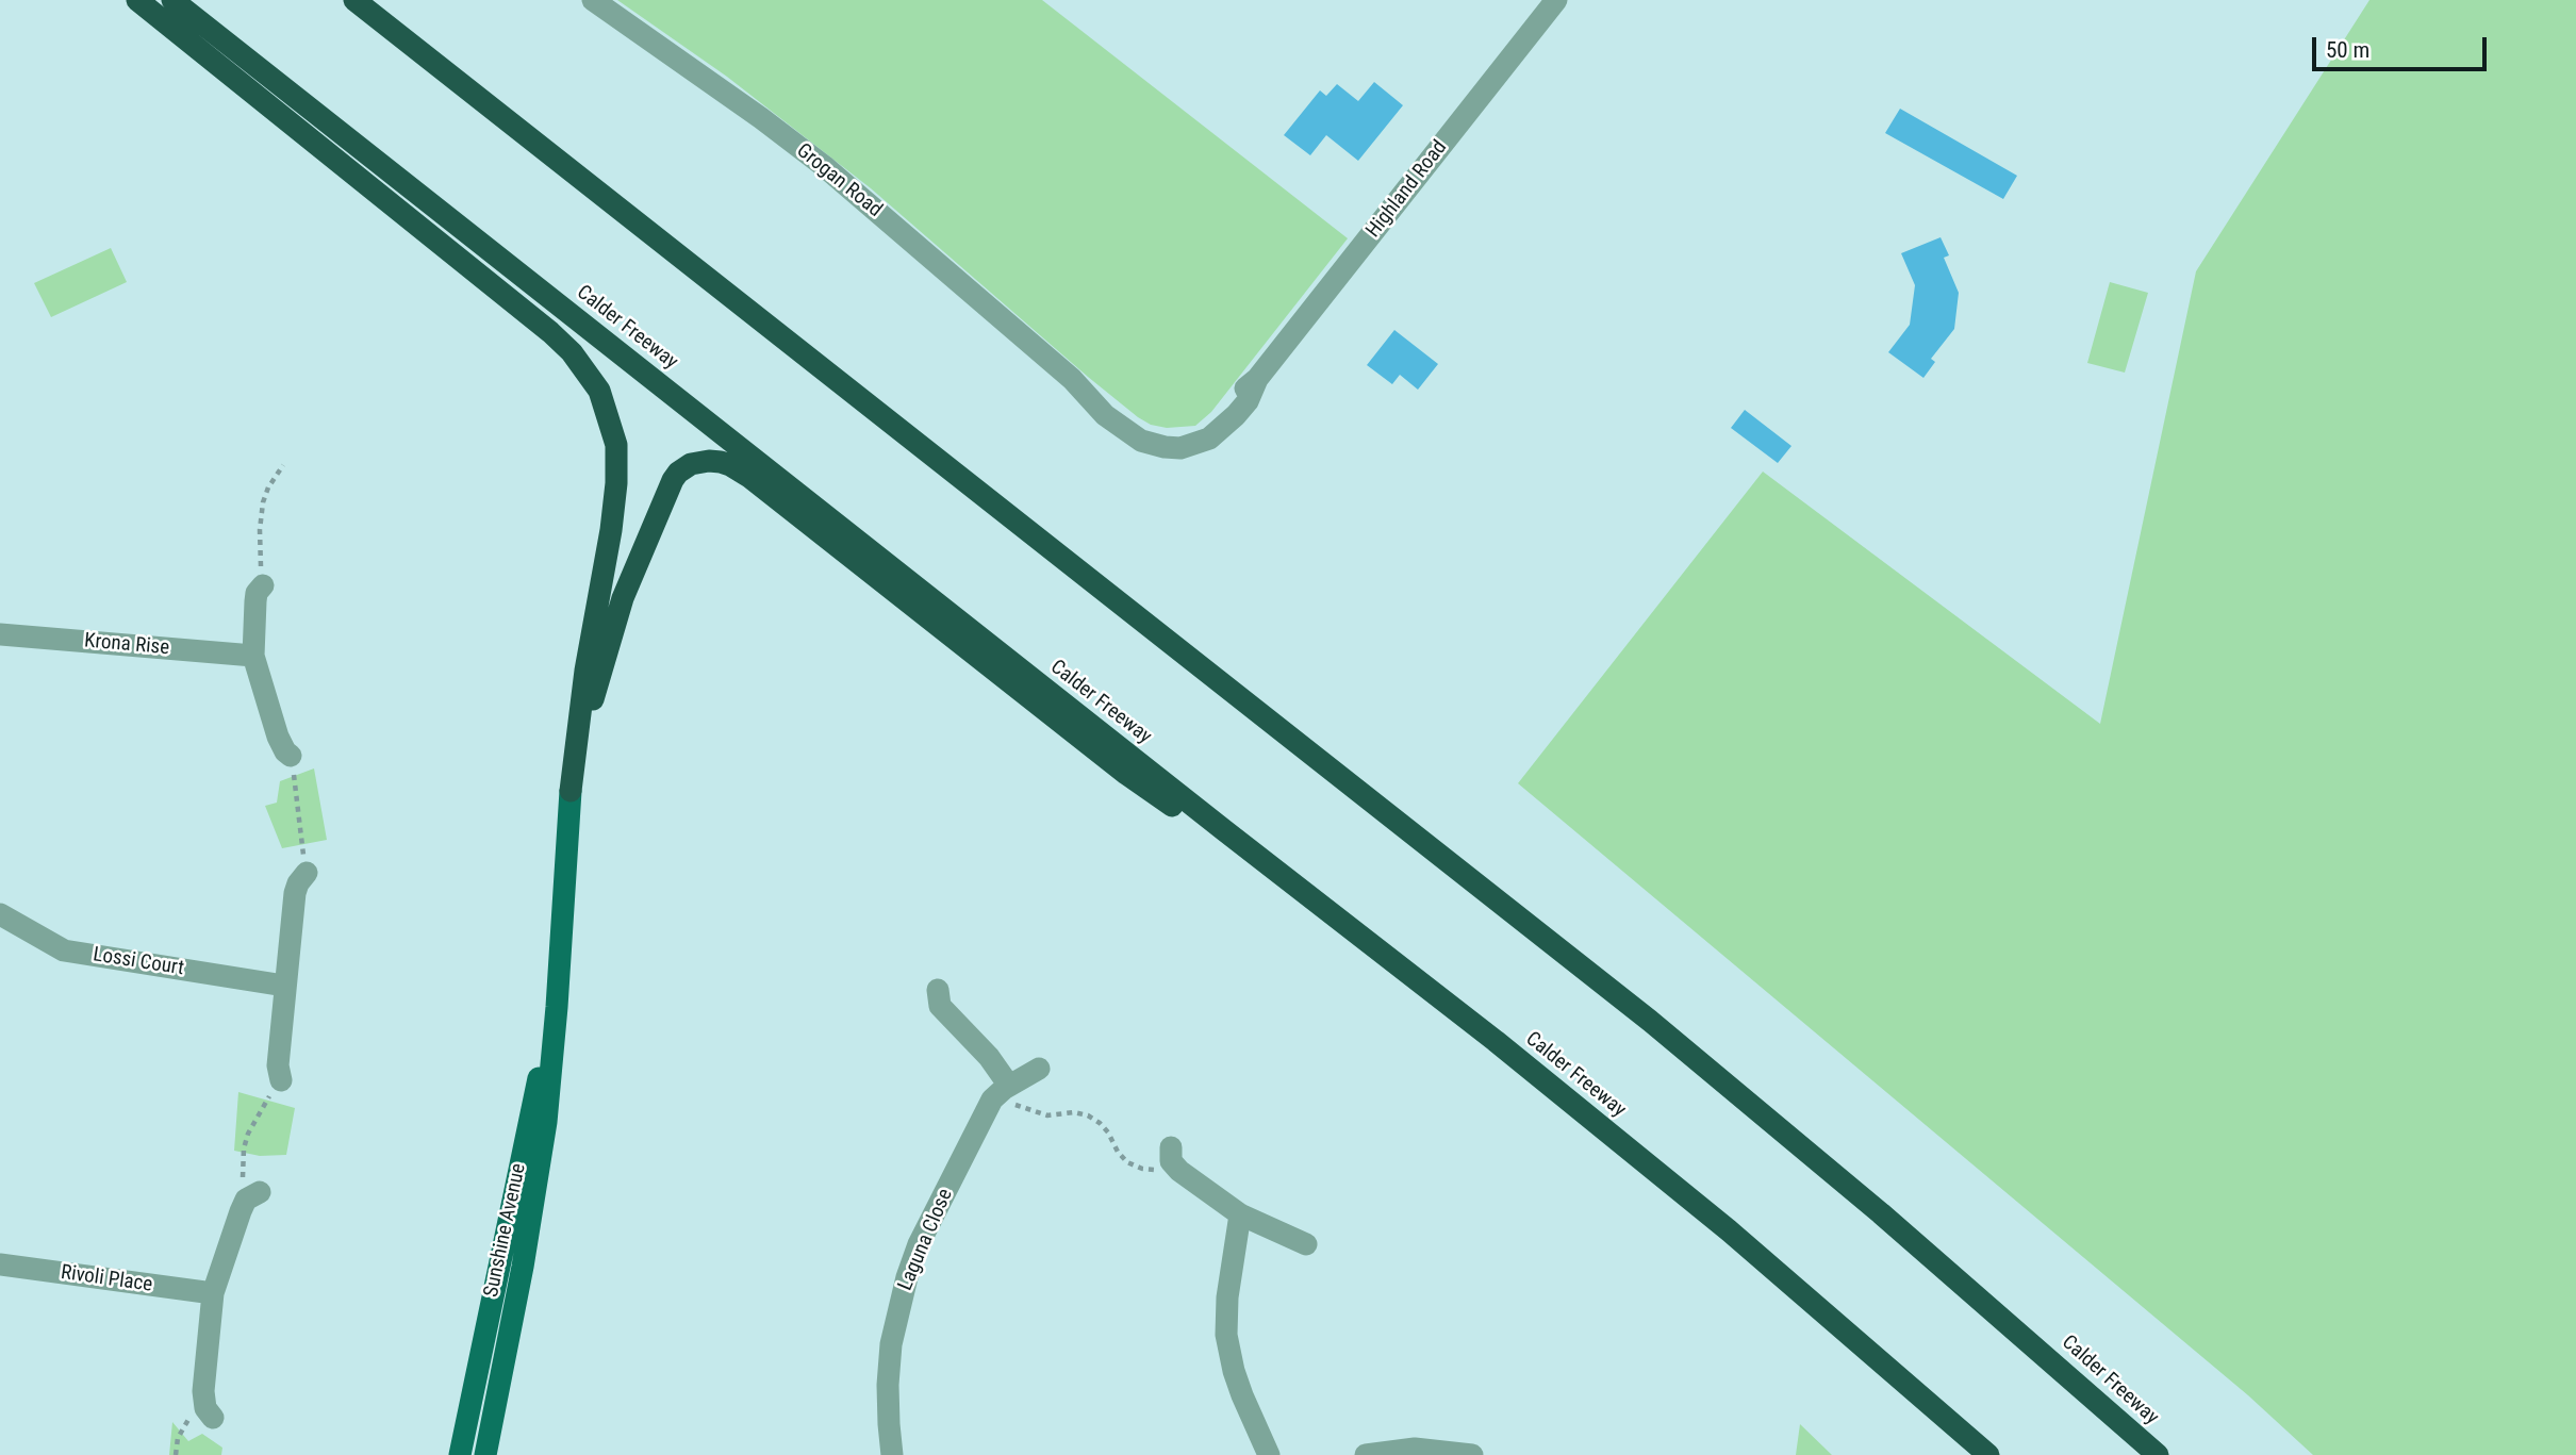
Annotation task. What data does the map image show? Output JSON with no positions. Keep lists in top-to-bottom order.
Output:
{
  "streets": {
    "highway": ["Calder Freeway"],
    "main road": ["Sunshine Avenue"],
    "street": [
      "Grogan Road",
      "Highland Road",
      "Krona Rise",
      "Lossi Court",
      "Laguna Close",
      "Rivoli Place"
    ]
  },
  "crossings": [
    ["Grogan Road", "Highland Road"]
  ],
  "scale_bar": "50 m"
}
